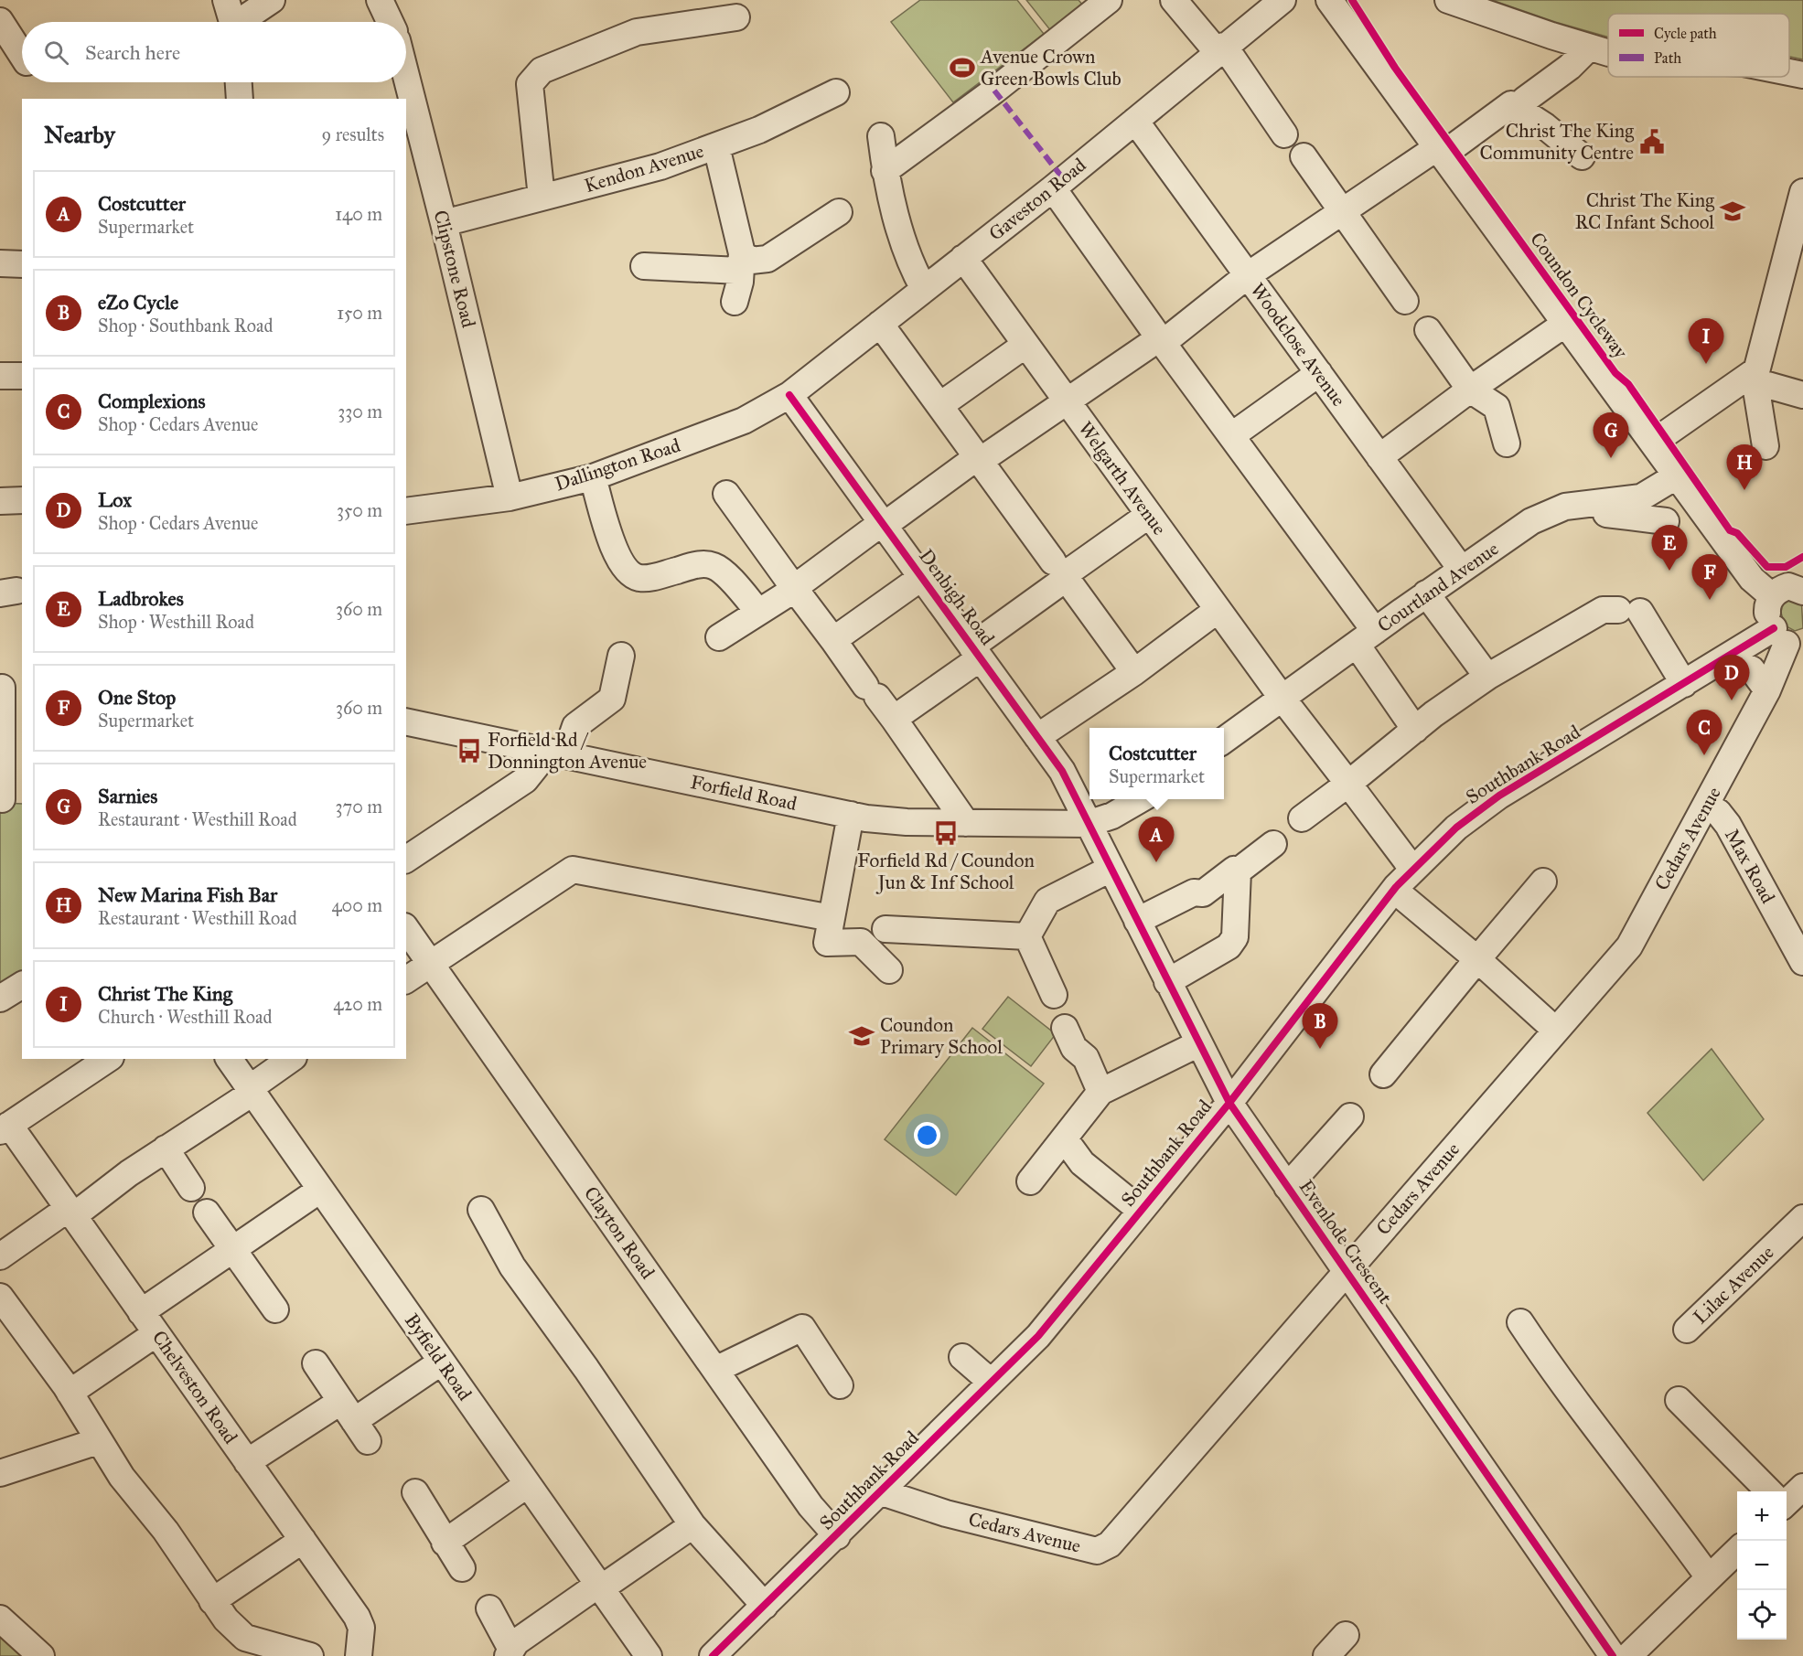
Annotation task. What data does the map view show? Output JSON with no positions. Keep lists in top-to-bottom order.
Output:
{
  "streets": {
    "street": [
      "Kendon Avenue",
      "Gaveston Road",
      "Clipstone Road",
      "Woodclose Avenue",
      "Dallington Road",
      "Welgarth Avenue",
      "Courtland Avenue",
      "Denbigh Road",
      "Southbank Road",
      "Forfield Road",
      "Cedars Avenue",
      "Max Road",
      "Clayton Road",
      "Evenlode Crescent",
      "Lilac Avenue",
      "Byfield Road",
      "Chelveston Road"
    ],
    "cycle path": ["Coundon Cycleway"]
  },
  "crossings": [
    ["Kendon Avenue", "Clipstone Road"],
    ["Gaveston Road", "Woodclose Avenue"],
    ["Gaveston Road", "Dallington Road"],
    ["Gaveston Road", "Welgarth Avenue"],
    ["Gaveston Road", "Denbigh Road"],
    ["Clipstone Road", "Dallington Road"],
    ["Woodclose Avenue", "Courtland Avenue"],
    ["Dallington Road", "Denbigh Road"],
    ["Welgarth Avenue", "Courtland Avenue"],
    ["Welgarth Avenue", "Southbank Road"],
    ["Denbigh Road", "Forfield Road"],
    ["Denbigh Road", "Evenlode Crescent"],
    ["Southbank Road", "Cedars Avenue"],
    ["Southbank Road", "Clayton Road"],
    ["Southbank Road", "Evenlode Crescent"],
    ["Forfield Road", "Evenlode Crescent"],
    ["Cedars Avenue", "Max Road"],
    ["Cedars Avenue", "Evenlode Crescent"]
  ],
  "places": {
    "sports": ["Avenue Crown Green Bowls Club"],
    "public building": ["Christ The King Community Centre"],
    "school or university": ["Christ The King RC Infant School", "Coundon Primary School"],
    "bus stop": ["Forfield Rd / Donnington Avenue", "Forfield Rd / Coundon Jun & Inf School"]
  },
  "legend": ["Cycle path", "Path"],
  "page": {
    "search": "Search here",
    "heading": ["Nearby", "9 results"],
    "list": [
      {
        "mark": "A",
        "name": "Costcutter",
        "note": "Supermarket",
        "value": "140 m"
      },
      {
        "mark": "B",
        "name": "eZo Cycle",
        "note": "Shop · Southbank Road",
        "value": "150 m"
      },
      {
        "mark": "C",
        "name": "Complexions",
        "note": "Shop · Cedars Avenue",
        "value": "330 m"
      },
      {
        "mark": "D",
        "name": "Lox",
        "note": "Shop · Cedars Avenue",
        "value": "350 m"
      },
      {
        "mark": "E",
        "name": "Ladbrokes",
        "note": "Shop · Westhill Road",
        "value": "360 m"
      },
      {
        "mark": "F",
        "name": "One Stop",
        "note": "Supermarket",
        "value": "360 m"
      },
      {
        "mark": "G",
        "name": "Sarnies",
        "note": "Restaurant · Westhill Road",
        "value": "370 m"
      },
      {
        "mark": "H",
        "name": "New Marina Fish Bar",
        "note": "Restaurant · Westhill Road",
        "value": "400 m"
      },
      {
        "mark": "I",
        "name": "Christ The King",
        "note": "Church · Westhill Road",
        "value": "420 m"
      }
    ],
    "pins": [
      "I",
      "G",
      "H",
      "E",
      "F",
      "D",
      "C",
      "A",
      "B"
    ],
    "popup": ["Costcutter", "Supermarket"],
    "map_buttons": ["+", "−"]
  }
}
